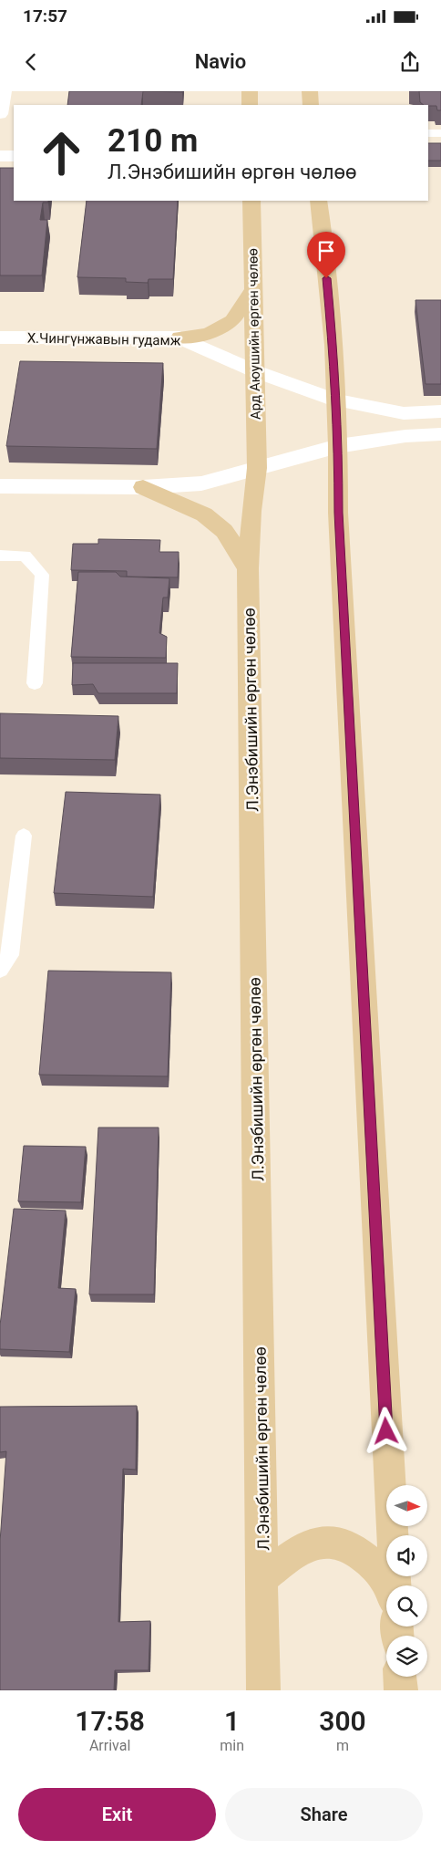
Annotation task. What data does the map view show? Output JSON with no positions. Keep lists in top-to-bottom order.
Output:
{
  "streets": {
    "main road": ["Ард Аюушийн өргөн чөлөө", "Х.Чингүнжавын гудамж", "Л.Энэбишийн өргөн чөлөө"]
  },
  "crossings": [
    ["Ард Аюушийн өргөн чөлөө", "Х.Чингүнжавын гудамж"],
    ["Ард Аюушийн өргөн чөлөө", "Л.Энэбишийн өргөн чөлөө"]
  ],
  "north": "right",
  "page": {
    "status": "17:57",
    "header": "Navio",
    "turn": ["210 m", "Л.Энэбишийн өргөн чөлөө"],
    "eta": [
      "17:58",
      "Arrival",
      "1",
      "min",
      "300",
      "m"
    ],
    "buttons": ["Exit", "Share"]
  }
}
